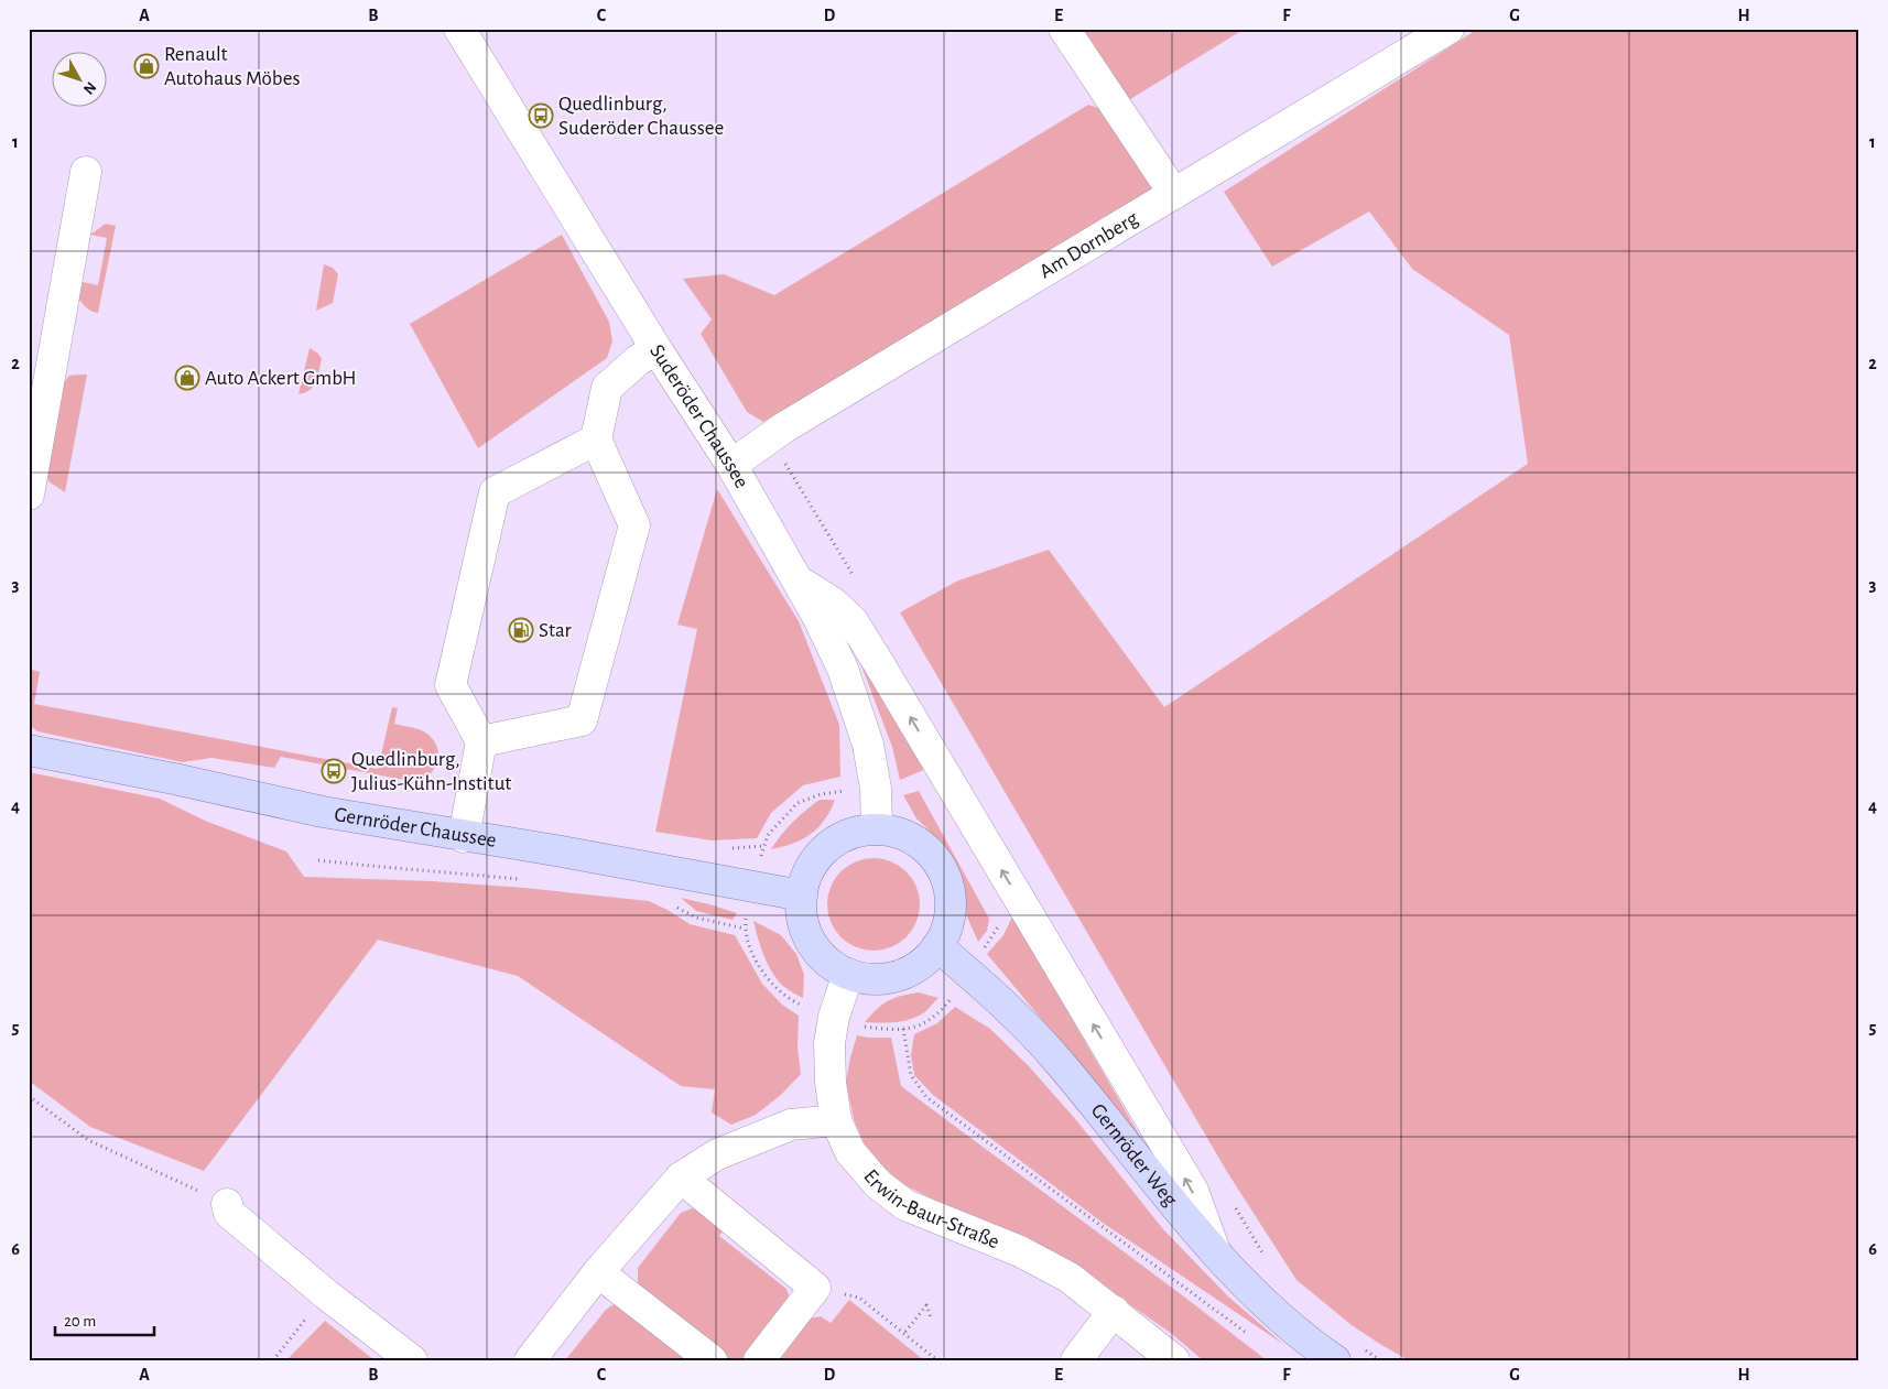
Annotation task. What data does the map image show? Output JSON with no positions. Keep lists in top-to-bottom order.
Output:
{
  "streets": {
    "main road": ["Gernröder Chaussee", "Gernröder Weg"],
    "street": ["Am Dornberg", "Suderöder Chaussee", "Erwin-Baur-Straße"]
  },
  "crossings": [
    ["Am Dornberg", "Suderöder Chaussee"],
    ["Suderöder Chaussee", "Gernröder Chaussee"],
    ["Suderöder Chaussee", "Gernröder Weg"],
    ["Suderöder Chaussee", "Erwin-Baur-Straße"],
    ["Gernröder Chaussee", "Gernröder Weg"],
    ["Gernröder Chaussee", "Erwin-Baur-Straße"],
    ["Gernröder Weg", "Erwin-Baur-Straße"]
  ],
  "places": {
    "shop": ["Renault Autohaus Möbes", "Auto Ackert GmbH"],
    "bus stop": ["Quedlinburg, Suderöder Chaussee", "Quedlinburg, Julius-Kühn-Institut"],
    "fuel station": ["Star"]
  },
  "scale_bar": "20 m",
  "north": "bottom right",
  "grid": {
    "columns": [
      "A",
      "B",
      "C",
      "D",
      "E",
      "F",
      "G",
      "H"
    ],
    "rows": [
      "1",
      "2",
      "3",
      "4",
      "5",
      "6"
    ]
  }
}
